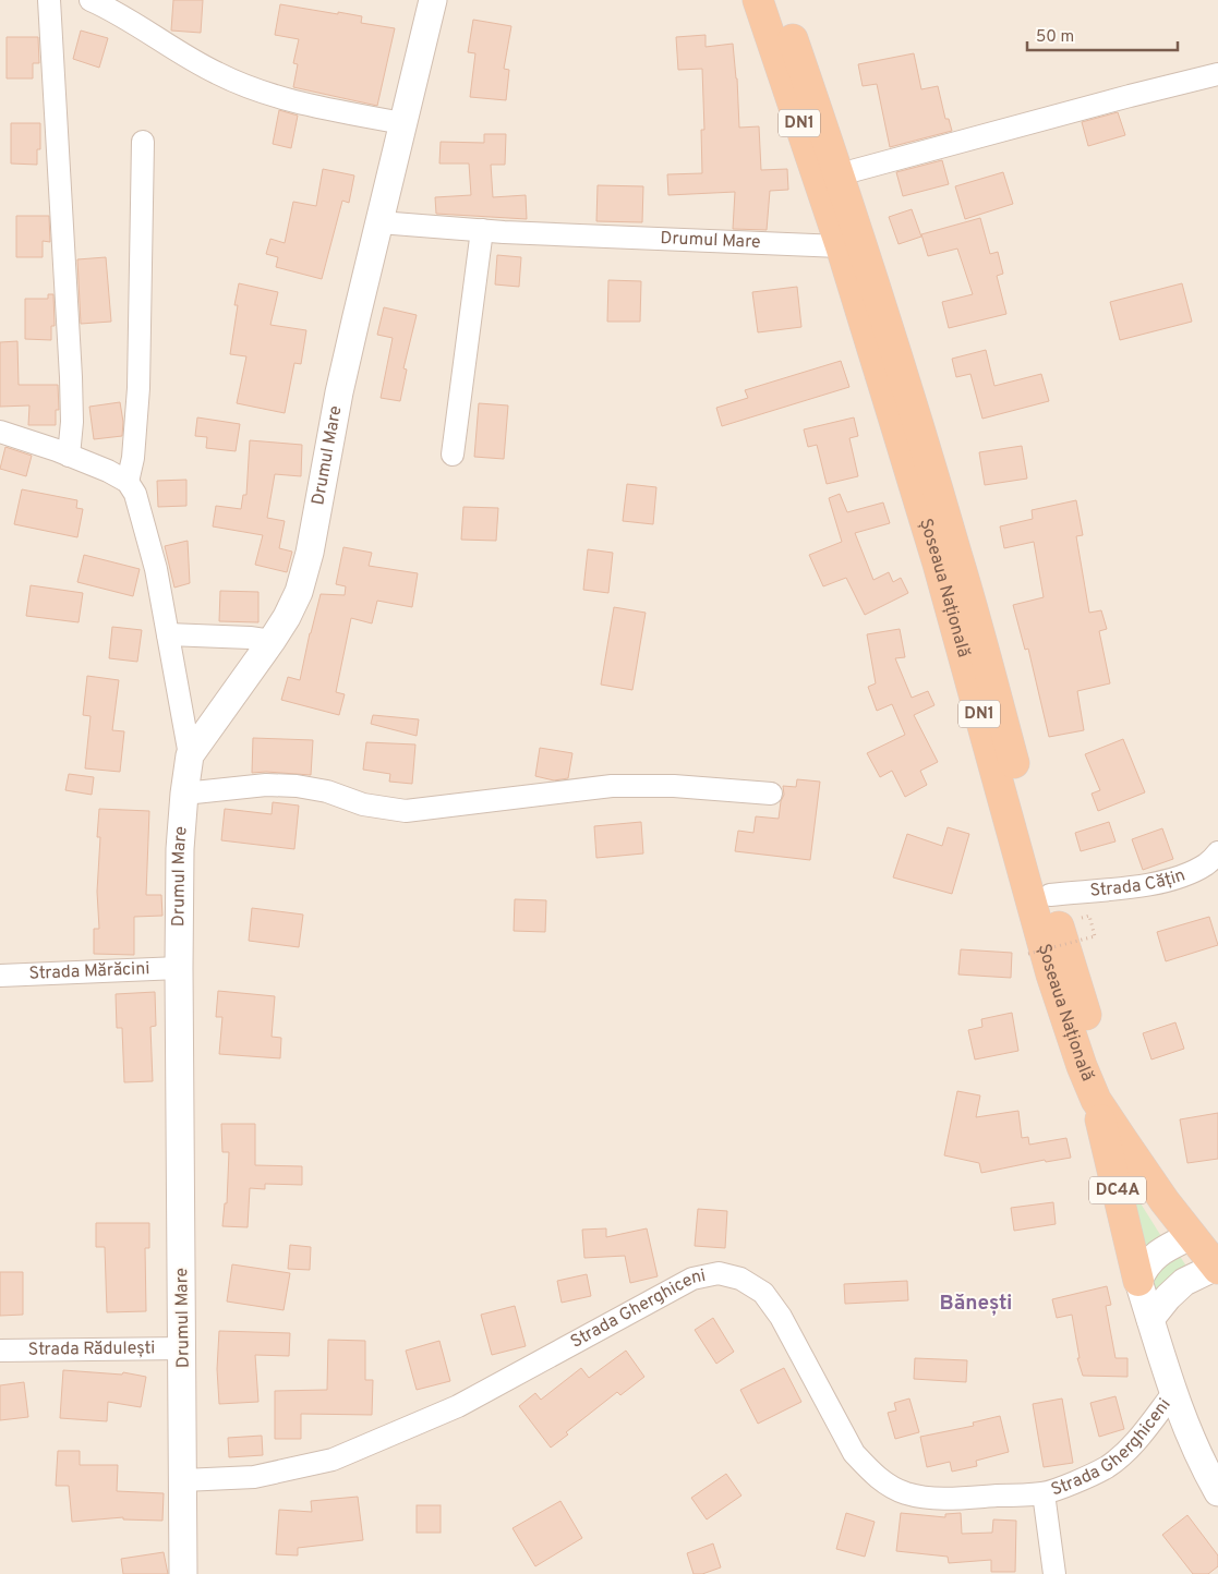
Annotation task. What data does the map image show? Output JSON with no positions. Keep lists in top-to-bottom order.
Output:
{
  "streets": {
    "highway": ["DN1", "Șoseaua Națională", "DC4A"],
    "street": [
      "Drumul Mare",
      "Strada Cățin",
      "Strada Mărăcini",
      "Strada Gherghiceni",
      "Strada Rădulești"
    ]
  },
  "crossings": [
    ["Drumul Mare", "Șoseaua Națională"],
    ["Drumul Mare", "Strada Mărăcini"],
    ["Drumul Mare", "Strada Gherghiceni"],
    ["Drumul Mare", "Strada Rădulești"],
    ["Șoseaua Națională", "Strada Cățin"],
    ["Șoseaua Națională", "DC4A"],
    ["DC4A", "Strada Gherghiceni"]
  ],
  "districts": ["Bănești"],
  "scale_bar": "50 m"
}
